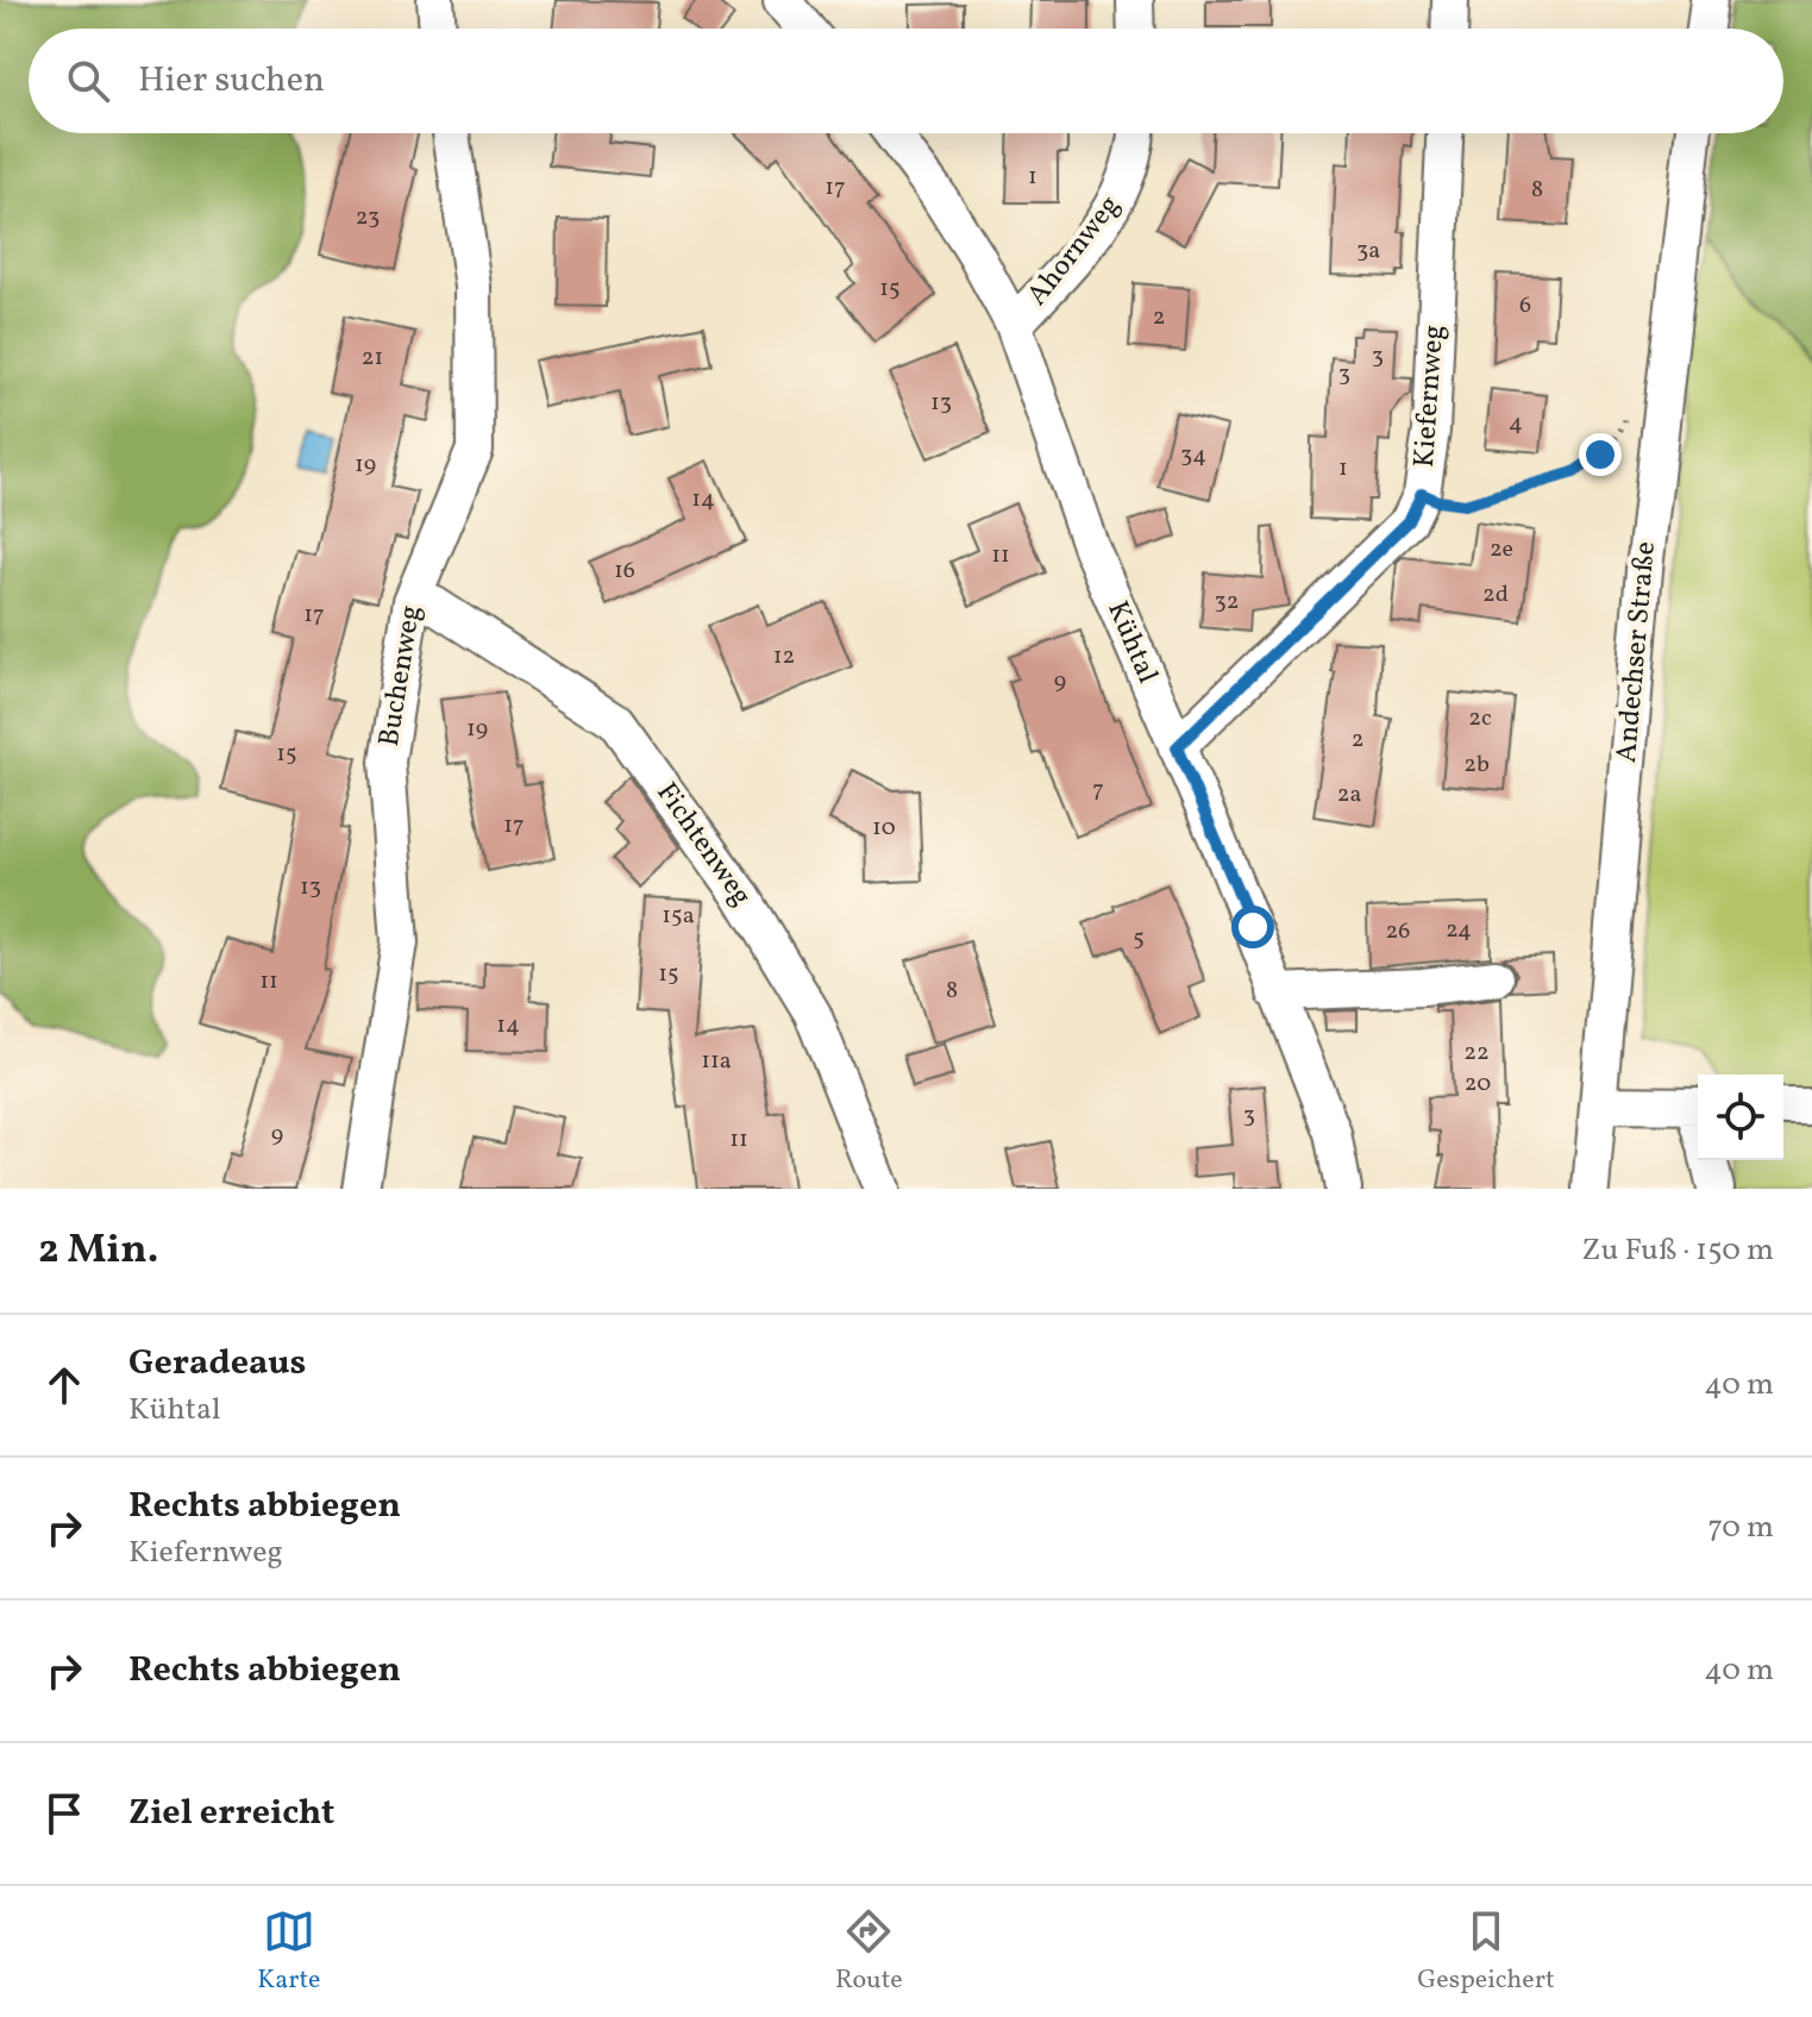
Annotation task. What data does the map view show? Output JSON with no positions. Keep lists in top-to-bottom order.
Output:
{
  "streets": {
    "street": [
      "Ahornweg",
      "Kiefernweg",
      "Kühtal",
      "Andechser Straße",
      "Buchenweg",
      "Fichtenweg"
    ]
  },
  "crossings": [
    ["Ahornweg", "Kühtal"],
    ["Kiefernweg", "Kühtal"],
    ["Buchenweg", "Fichtenweg"]
  ],
  "house_numbers": [
    "1",
    "17",
    "8",
    "23",
    "3a",
    "15",
    "6",
    "2",
    "3",
    "21",
    "3",
    "13",
    "4",
    "34",
    "19",
    "1",
    "14",
    "2e",
    "11",
    "16",
    "2d",
    "32",
    "17",
    "12",
    "9",
    "2c",
    "19",
    "2",
    "15",
    "2b",
    "7",
    "2a",
    "17",
    "10",
    "13",
    "15a",
    "24",
    "26",
    "5",
    "15",
    "11",
    "8",
    "14",
    "22",
    "11a",
    "20",
    "3",
    "9",
    "11"
  ],
  "page": {
    "search": "Hier suchen",
    "heading": ["2 Min.", "Zu Fuß · 150 m"],
    "list": [
      ["Geradeaus", "Kühtal", "40 m"],
      ["Rechts abbiegen", "Kiefernweg", "70 m"],
      ["Rechts abbiegen", "40 m"],
      "Ziel erreicht"
    ],
    "nav": ["Karte", "Route", "Gespeichert"]
  }
}
